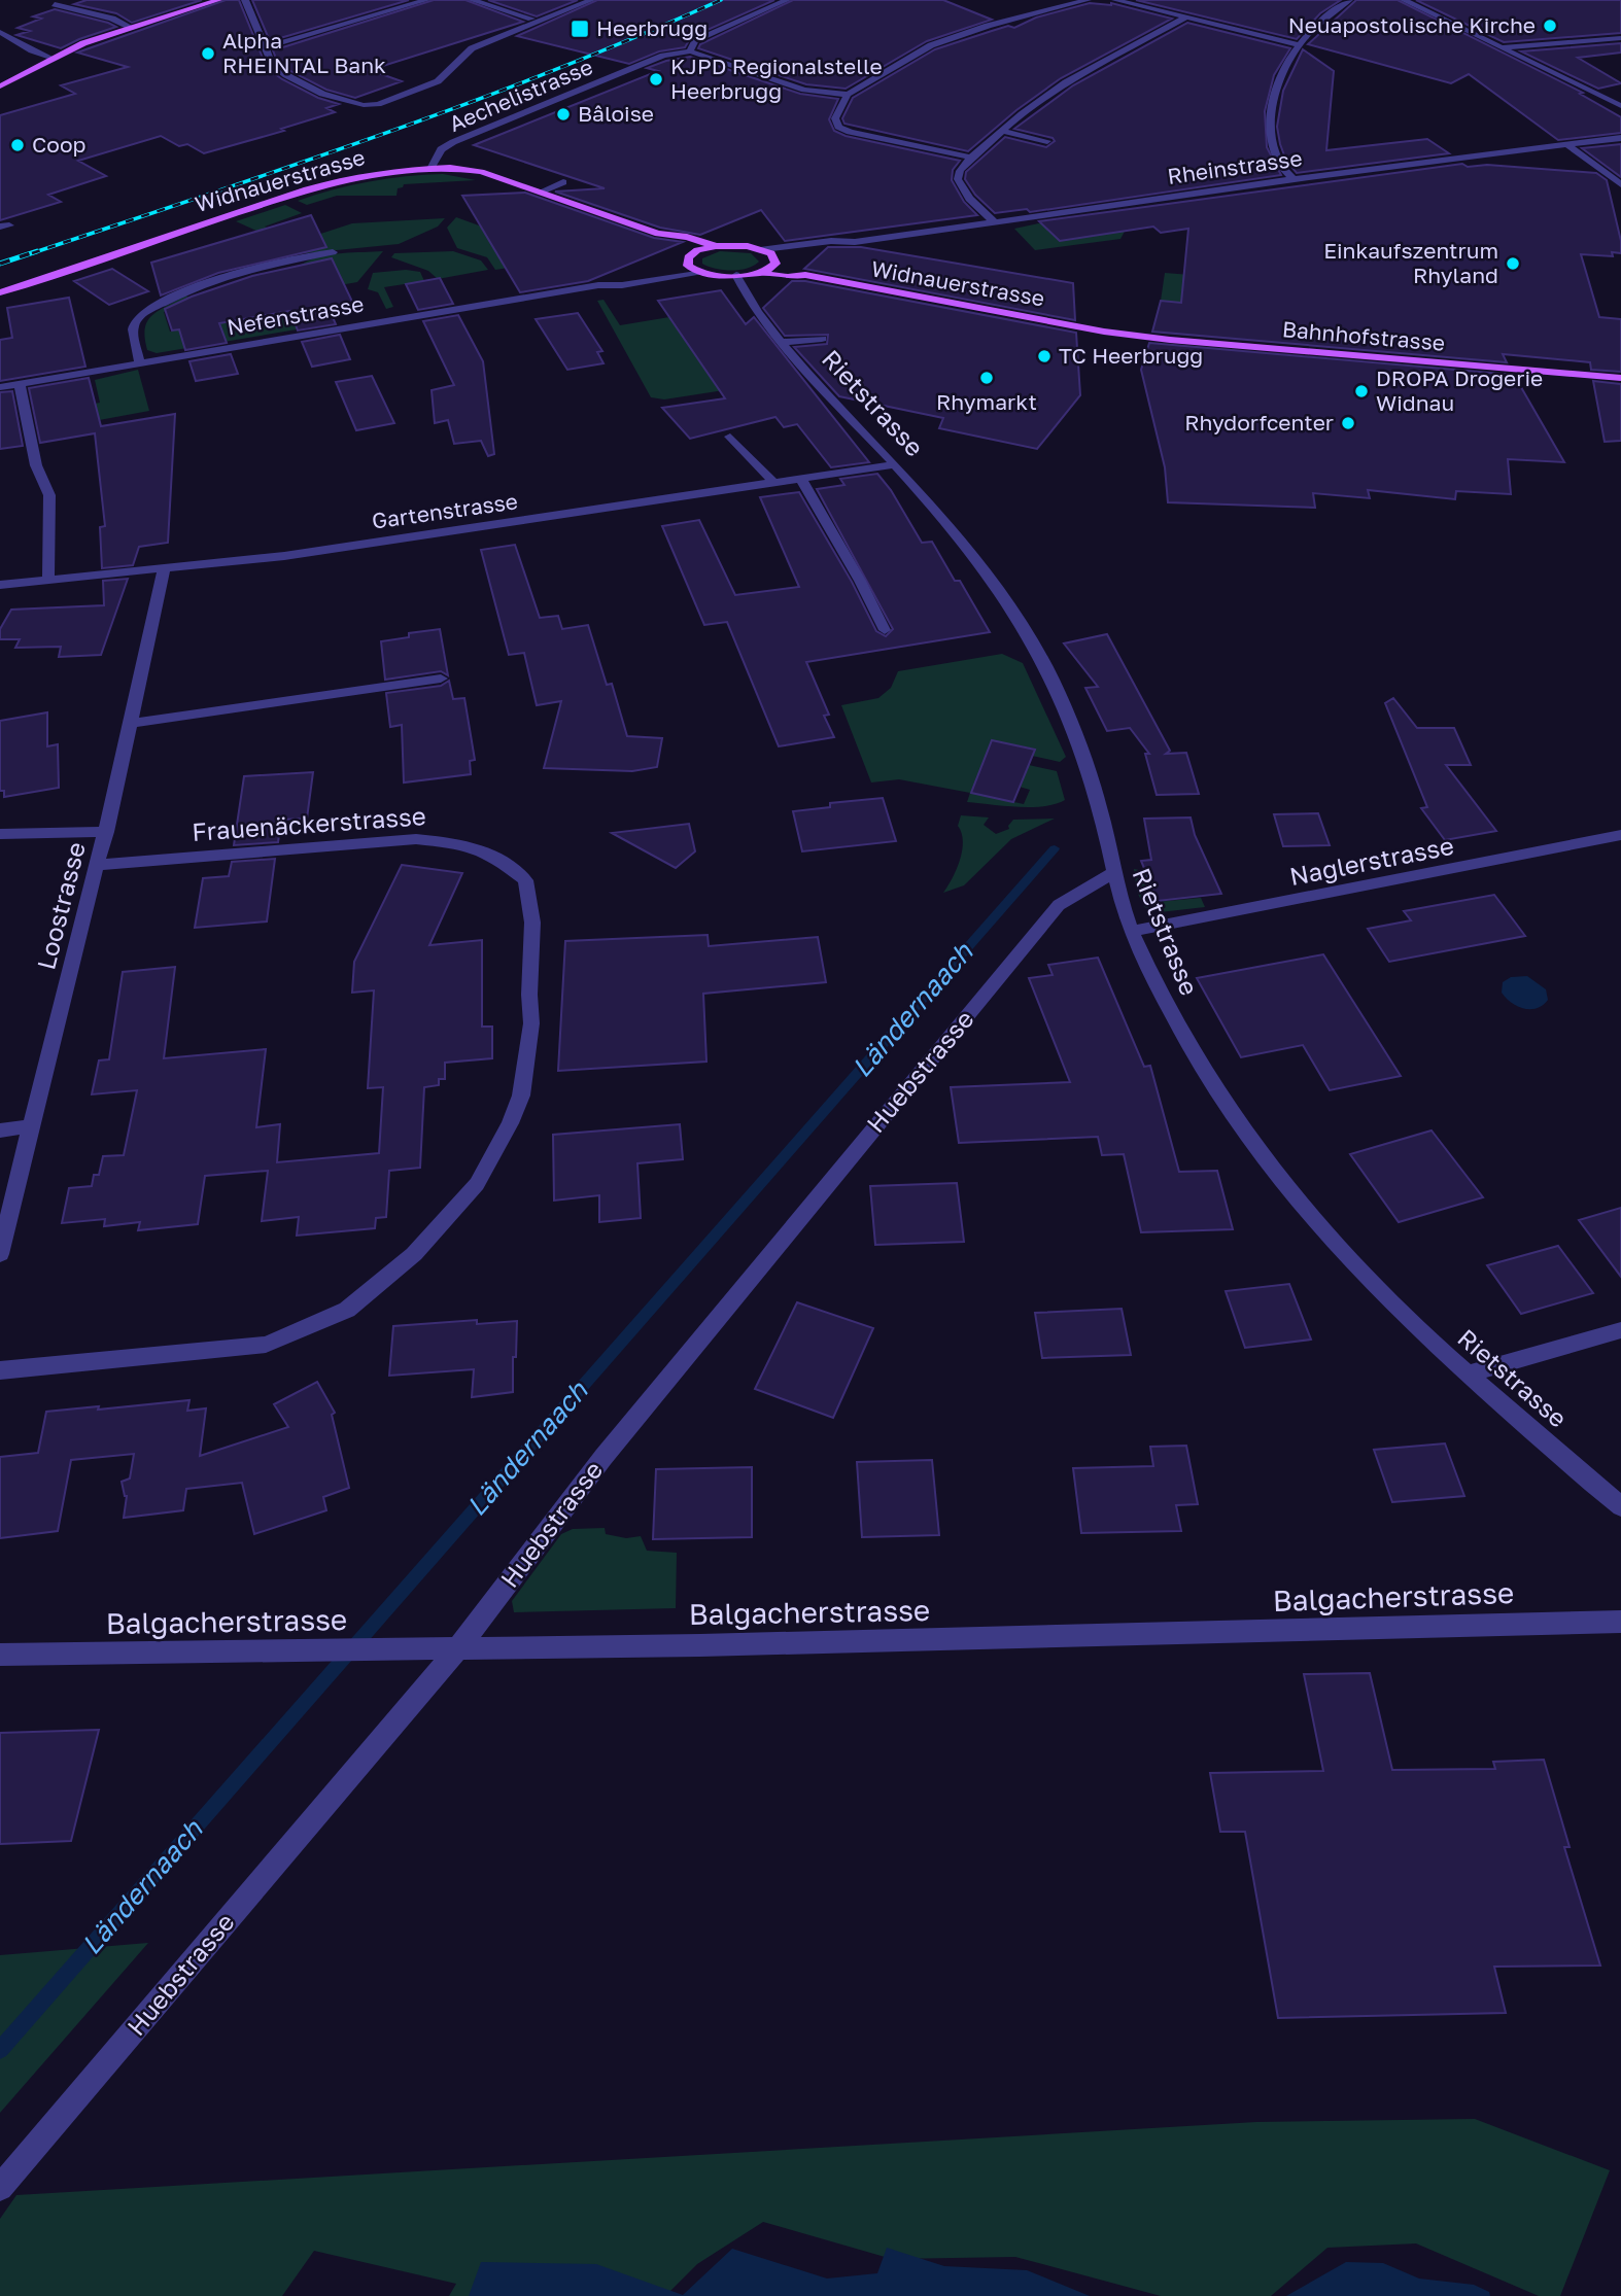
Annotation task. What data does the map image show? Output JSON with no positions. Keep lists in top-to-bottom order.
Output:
{
  "streets": {
    "main road": ["Widnauerstrasse", "Bahnhofstrasse"],
    "street": [
      "Aechelistrasse",
      "Rheinstrasse",
      "Nefenstrasse",
      "Rietstrasse",
      "Gartenstrasse",
      "Frauenäckerstrasse",
      "Naglerstrasse",
      "Loostrasse",
      "Huebstrasse",
      "Balgacherstrasse"
    ]
  },
  "crossings": [
    ["Aechelistrasse", "Widnauerstrasse"],
    ["Rheinstrasse", "Widnauerstrasse"],
    ["Widnauerstrasse", "Nefenstrasse"],
    ["Widnauerstrasse", "Bahnhofstrasse"],
    ["Widnauerstrasse", "Rietstrasse"],
    ["Rietstrasse", "Gartenstrasse"],
    ["Rietstrasse", "Naglerstrasse"],
    ["Rietstrasse", "Huebstrasse"],
    ["Gartenstrasse", "Loostrasse"],
    ["Frauenäckerstrasse", "Loostrasse"],
    ["Huebstrasse", "Balgacherstrasse"]
  ],
  "water": ["Ländernaach"],
  "places": {
    "other": [
      "Neuapostolische Kirche",
      "Alpha RHEINTAL Bank",
      "KJPD Regionalstelle Heerbrugg",
      "Bâloise",
      "Coop",
      "Einkaufszentrum Rhyland",
      "TC Heerbrugg",
      "Rhymarkt",
      "DROPA Drogerie Widnau",
      "Rhydorfcenter"
    ],
    "transit": ["Heerbrugg"]
  }
}
